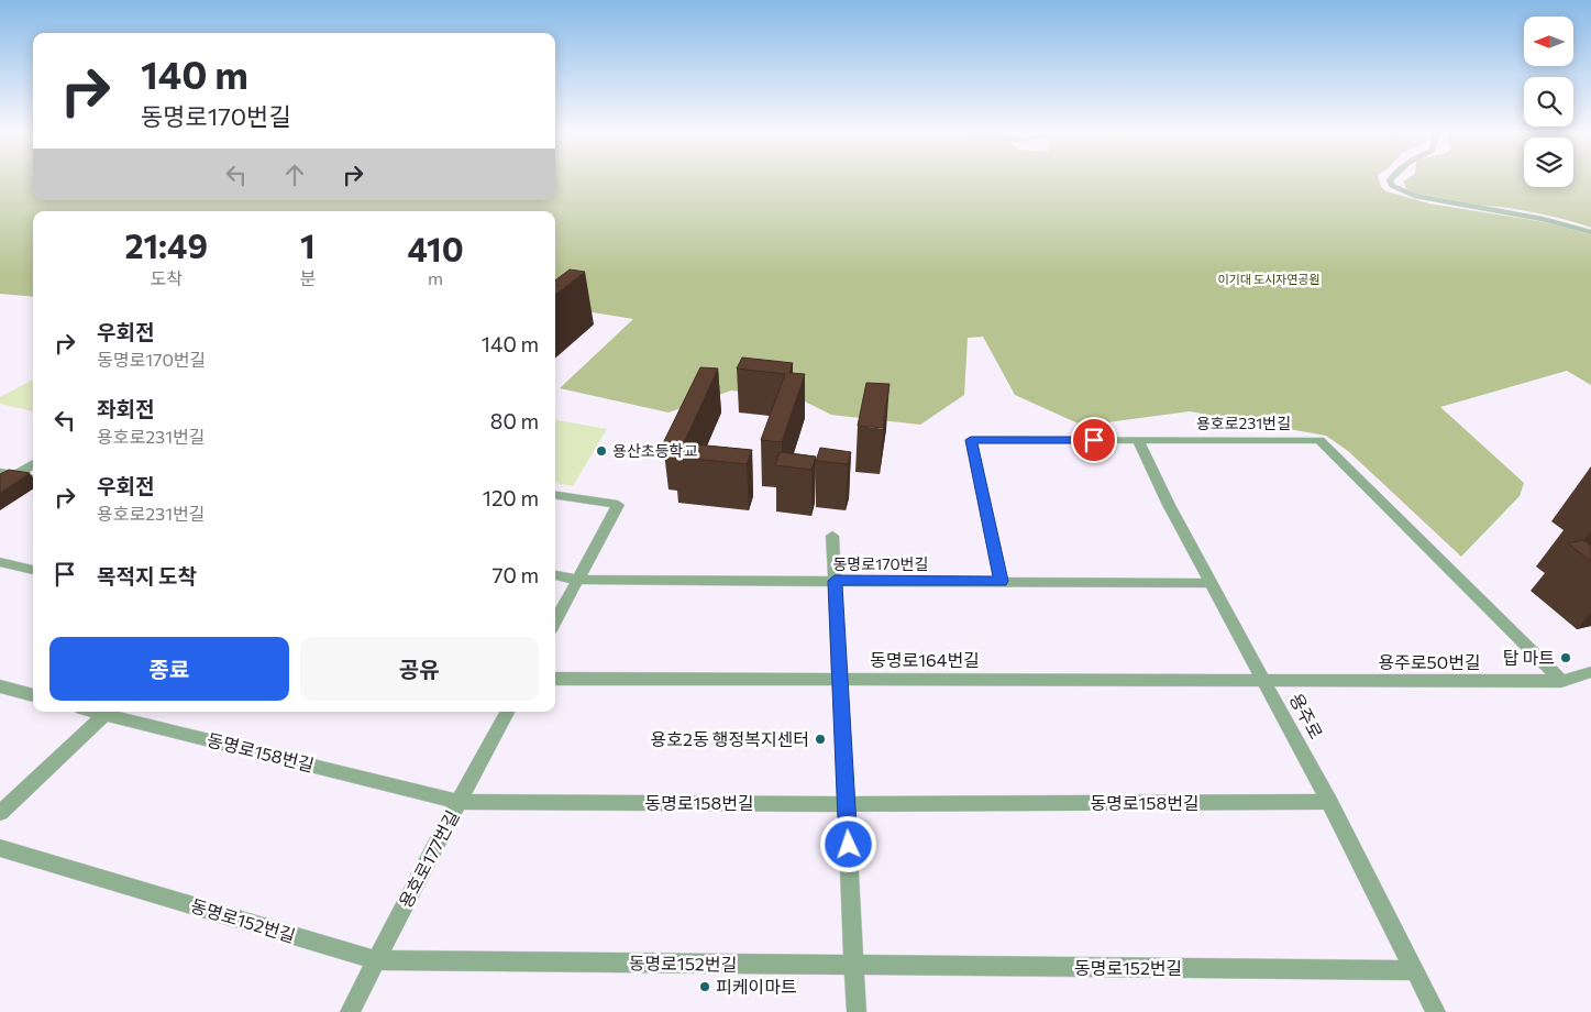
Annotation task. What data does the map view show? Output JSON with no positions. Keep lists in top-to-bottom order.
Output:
{
  "streets": {
    "street": [
      "용호로231번길",
      "동명로170번길",
      "동명로164번길",
      "용주로50번길",
      "용주로",
      "동명로158번길",
      "용호로177번길",
      "동명로152번길"
    ]
  },
  "crossings": [
    ["용호로231번길", "동명로170번길"],
    ["용호로231번길", "용주로50번길"],
    ["용호로231번길", "용주로"],
    ["동명로170번길", "용주로"],
    ["동명로164번길", "용주로50번길"],
    ["동명로164번길", "용주로"],
    ["용주로50번길", "용주로"],
    ["용주로", "동명로158번길"],
    ["용주로", "동명로152번길"],
    ["동명로158번길", "용호로177번길"],
    ["용호로177번길", "동명로152번길"]
  ],
  "parks": ["이기대 도시자연공원"],
  "places": [
    "용산초등학교",
    "탑 마트",
    "용호2동 행정복지센터",
    "피케이마트"
  ],
  "north": "left",
  "page": {
    "turn": ["140 m", "동명로170번길"],
    "eta": [
      "21:49",
      "도착",
      "1",
      "분",
      "410",
      "m"
    ],
    "list": [
      {
        "name": "우회전",
        "note": "동명로170번길",
        "value": "140 m"
      },
      {
        "name": "좌회전",
        "note": "용호로231번길",
        "value": "80 m"
      },
      {
        "name": "우회전",
        "note": "용호로231번길",
        "value": "120 m"
      },
      {
        "name": "목적지 도착",
        "value": "70 m"
      }
    ],
    "buttons": ["종료", "공유"]
  }
}
